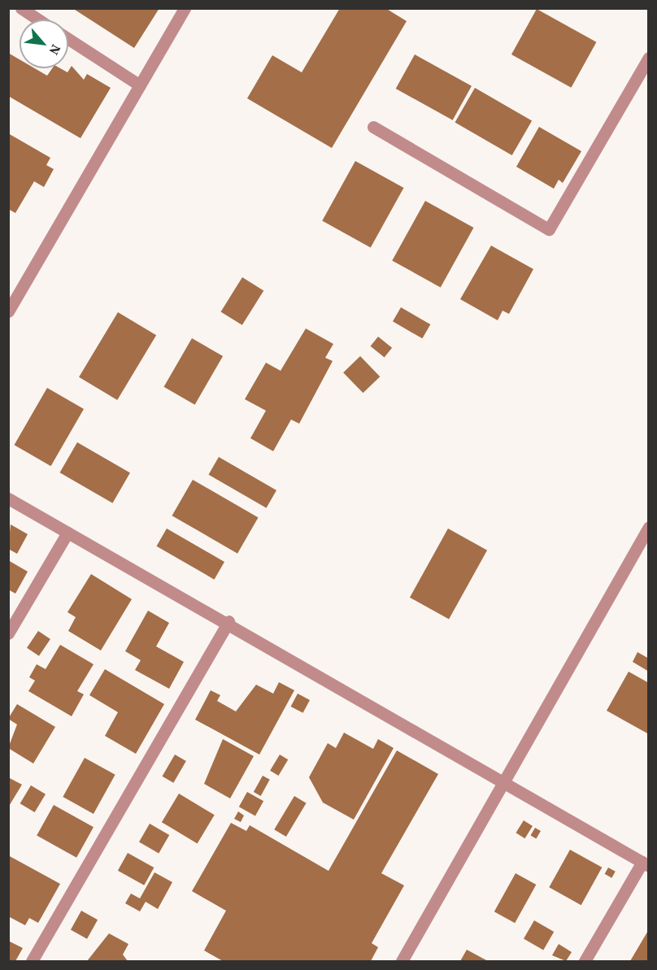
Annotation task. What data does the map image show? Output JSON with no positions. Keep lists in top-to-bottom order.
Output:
{
  "north": "bottom right"
}
